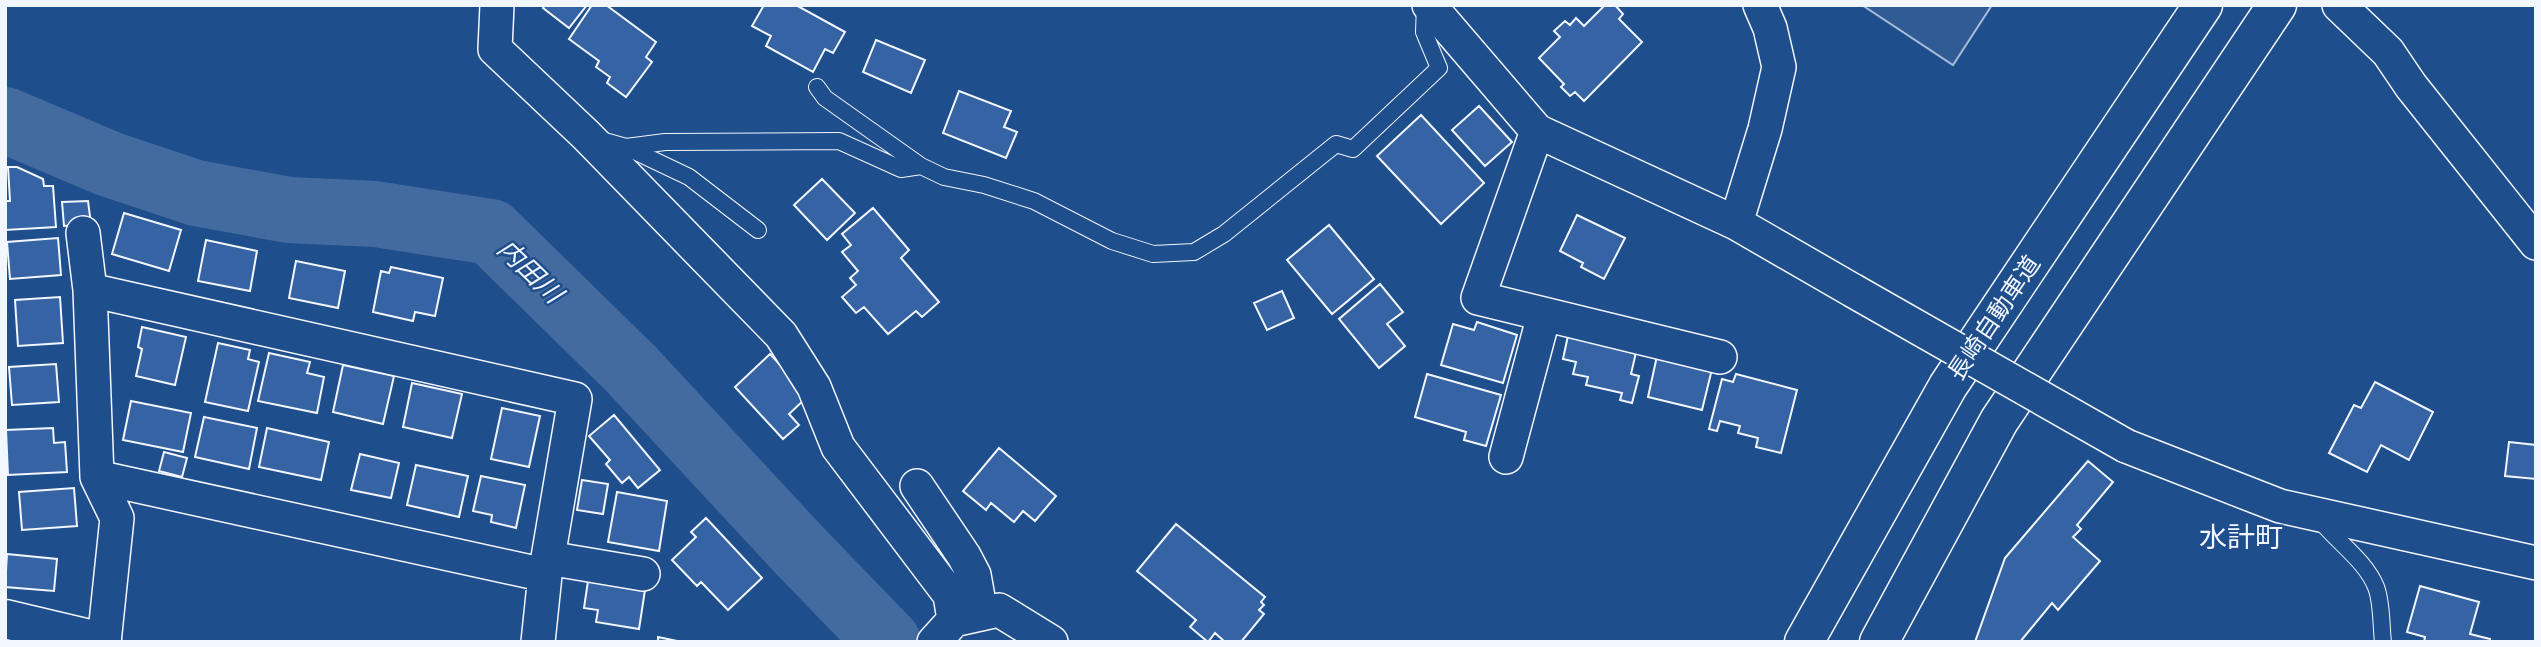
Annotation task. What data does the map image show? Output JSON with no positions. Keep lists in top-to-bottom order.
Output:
{
  "streets": {
    "main road": ["長崎自動車道"]
  },
  "districts": ["水計町"],
  "water": ["内田川"]
}
